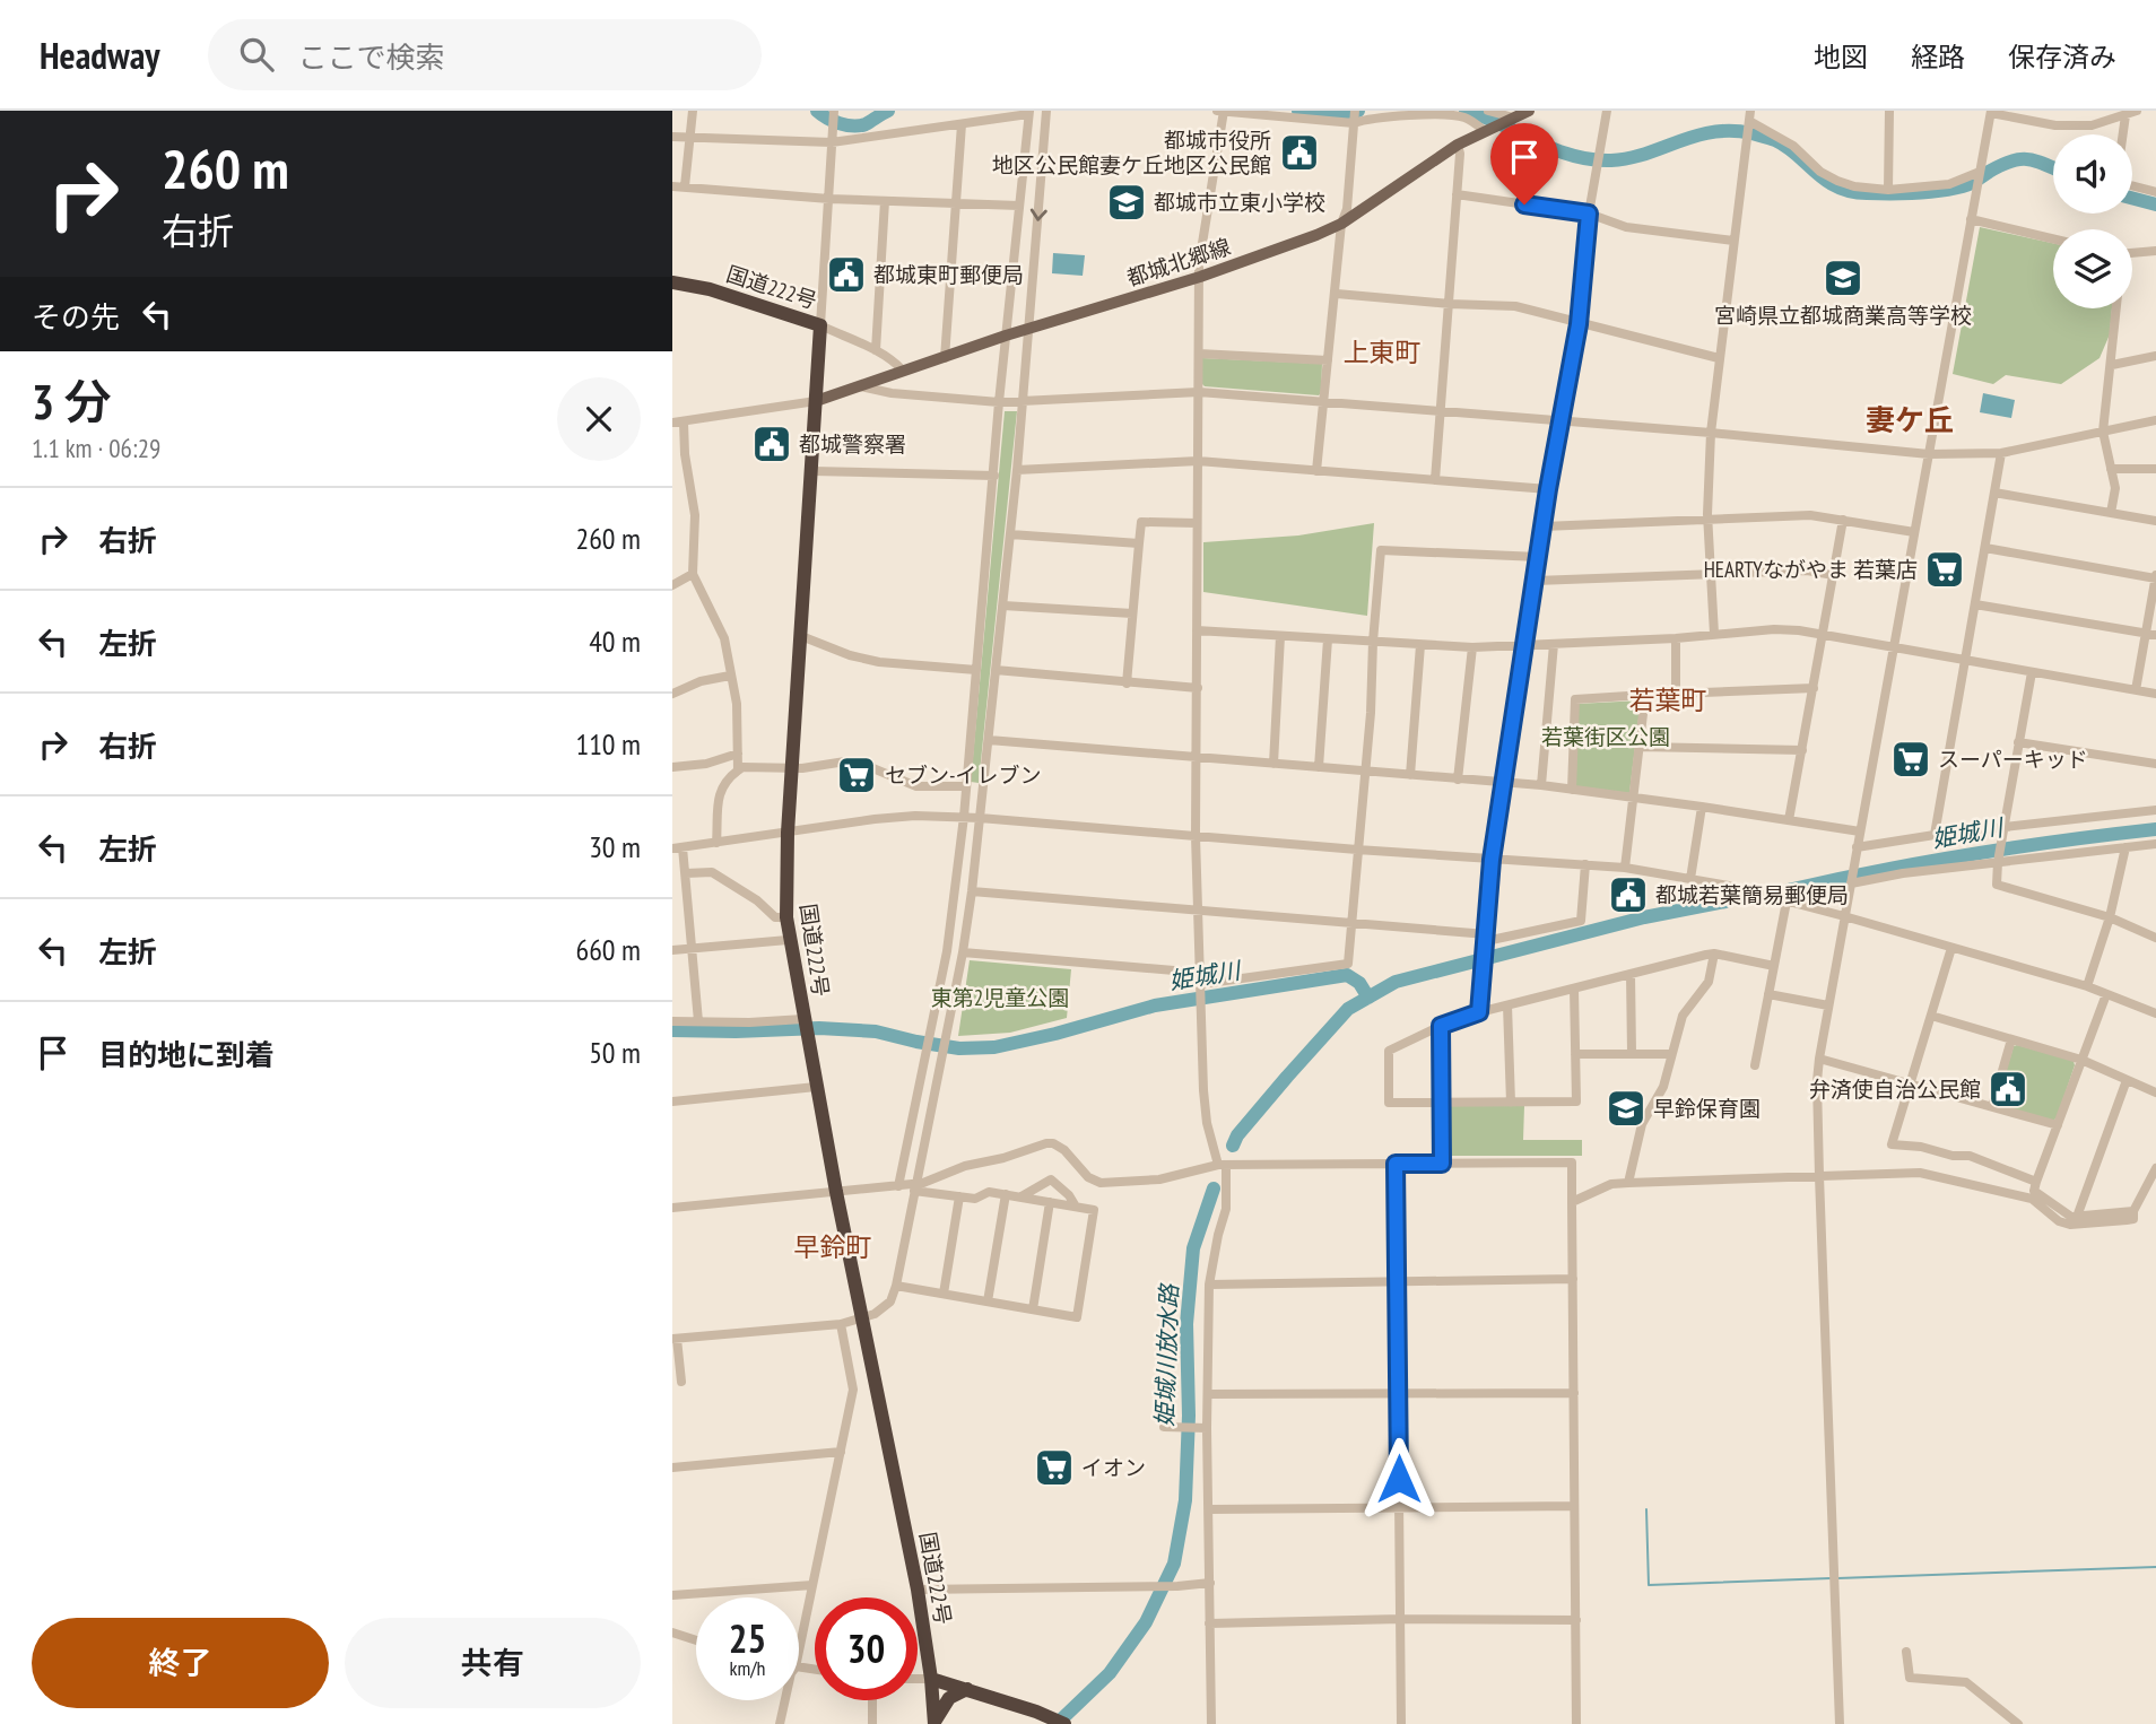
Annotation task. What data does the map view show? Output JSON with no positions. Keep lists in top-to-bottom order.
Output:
{
  "streets": {
    "highway": ["国道222号"],
    "main road": ["都城北郷線"]
  },
  "crossings": [
    ["都城北郷線", "国道222号"]
  ],
  "districts": [
    "上東町",
    "妻ケ丘",
    "若葉町",
    "早鈴町"
  ],
  "water": ["姫城川", "姫城川放水路"],
  "parks": ["若葉街区公園", "東第2児童公園"],
  "places": {
    "public building": [
      "都城市役所 地区公民館妻ケ丘地区公民館",
      "都城東町郵便局",
      "都城警察署",
      "都城若葉簡易郵便局",
      "弁済使自治公民館"
    ],
    "school or university": ["都城市立東小学校", "宮崎県立都城商業高等学校", "早鈴保育園"],
    "supermarket": [
      "HEARTYながやま 若葉店",
      "スーパーキッド",
      "セブン-イレブン",
      "イオン"
    ]
  },
  "page": {
    "header": "Headway",
    "search": "ここで検索",
    "nav": ["地図", "経路", "保存済み"],
    "turn": ["260 m", "右折"],
    "then": "その先",
    "heading": ["3 分", "1.1 km · 06:29"],
    "list": [
      {
        "name": "右折",
        "value": "260 m"
      },
      {
        "name": "左折",
        "value": "40 m"
      },
      {
        "name": "右折",
        "value": "110 m"
      },
      {
        "name": "左折",
        "value": "30 m"
      },
      {
        "name": "左折",
        "value": "660 m"
      },
      {
        "name": "目的地に到着",
        "value": "50 m"
      }
    ],
    "speed": "25 km/h",
    "limit": "30",
    "buttons": ["終了", "共有"]
  }
}
